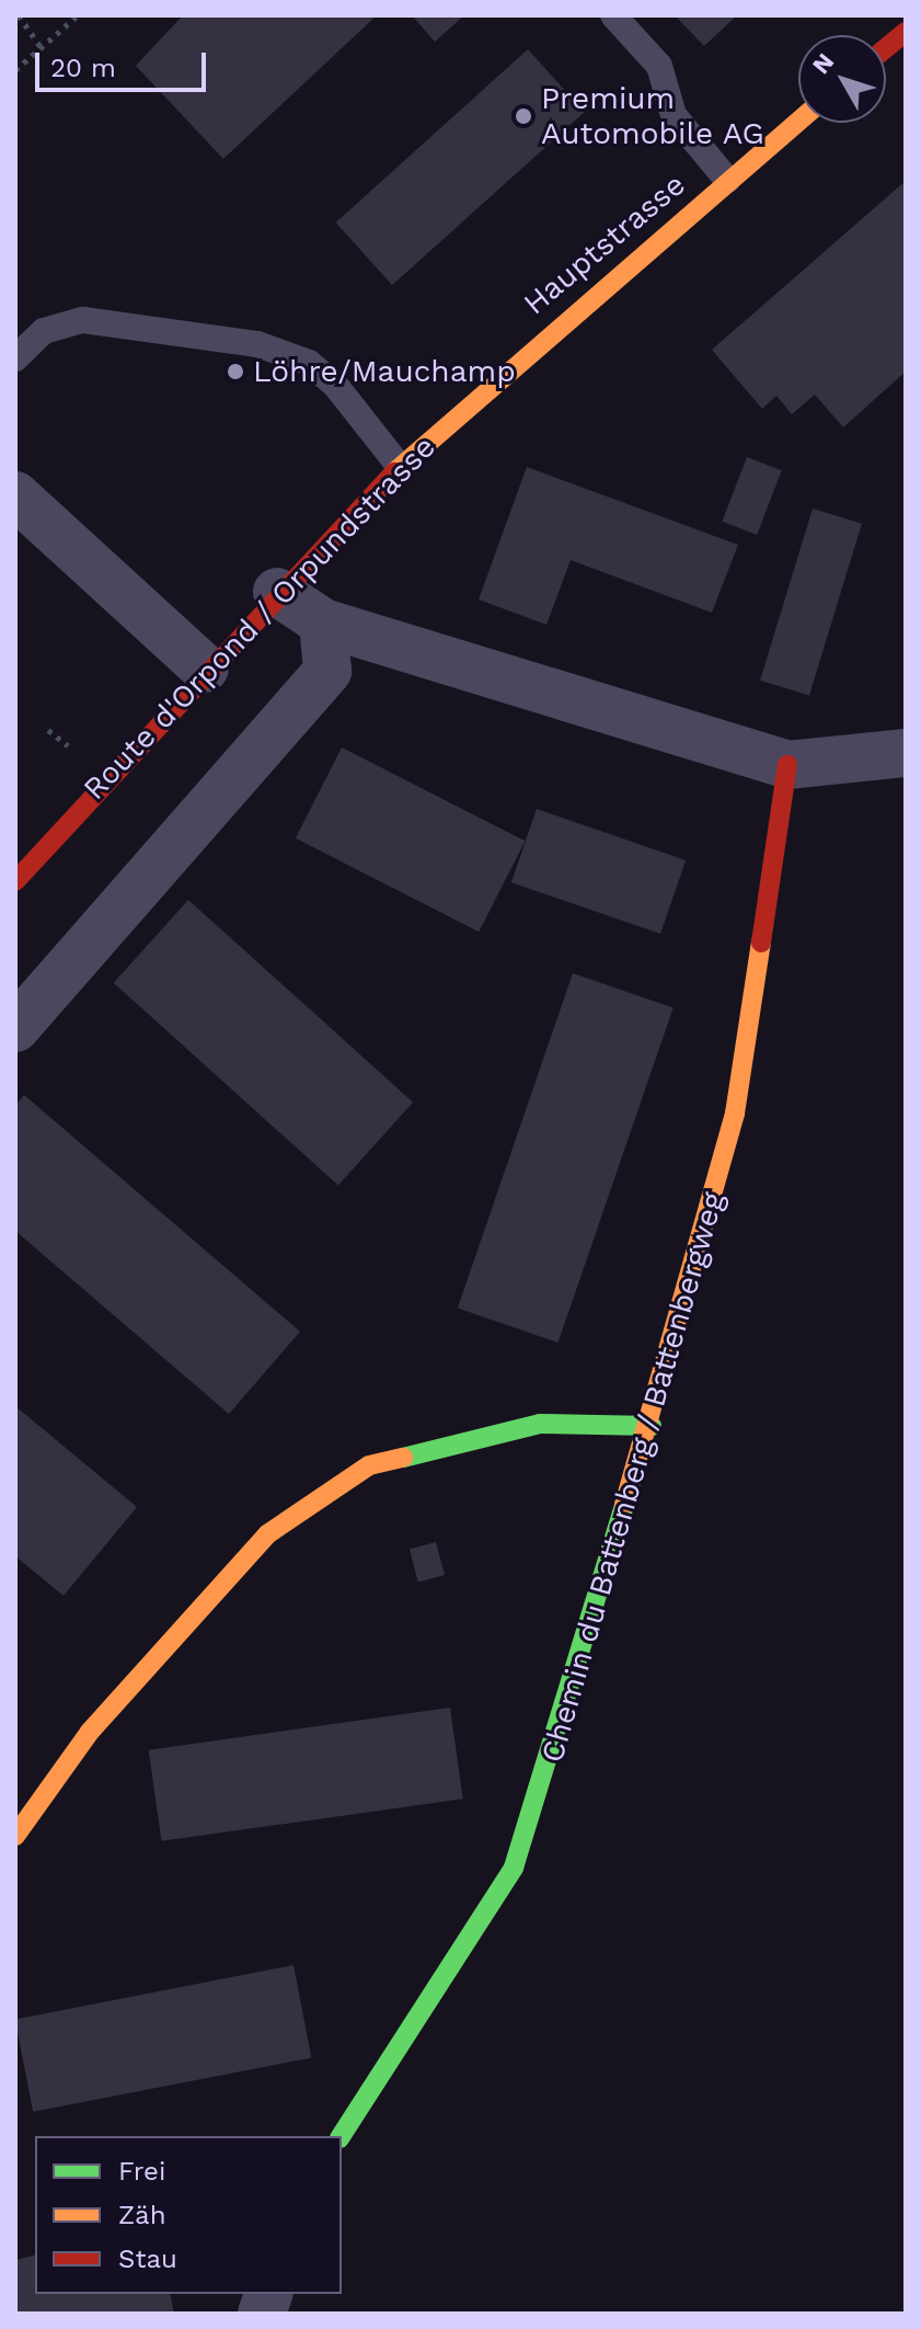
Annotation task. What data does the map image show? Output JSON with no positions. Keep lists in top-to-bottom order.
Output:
{
  "streets": {
    "street": ["Hauptstrasse", "Route d'Orpond / Orpundstrasse", "Chemin du Battenberg / Battenbergweg"]
  },
  "crossings": [
    ["Hauptstrasse", "Route d'Orpond / Orpundstrasse"]
  ],
  "places": ["Premium Automobile AG", "Löhre/Mauchamp"],
  "legend": ["Frei", "Zäh", "Stau"],
  "scale_bar": "20 m",
  "north": "top left"
}
